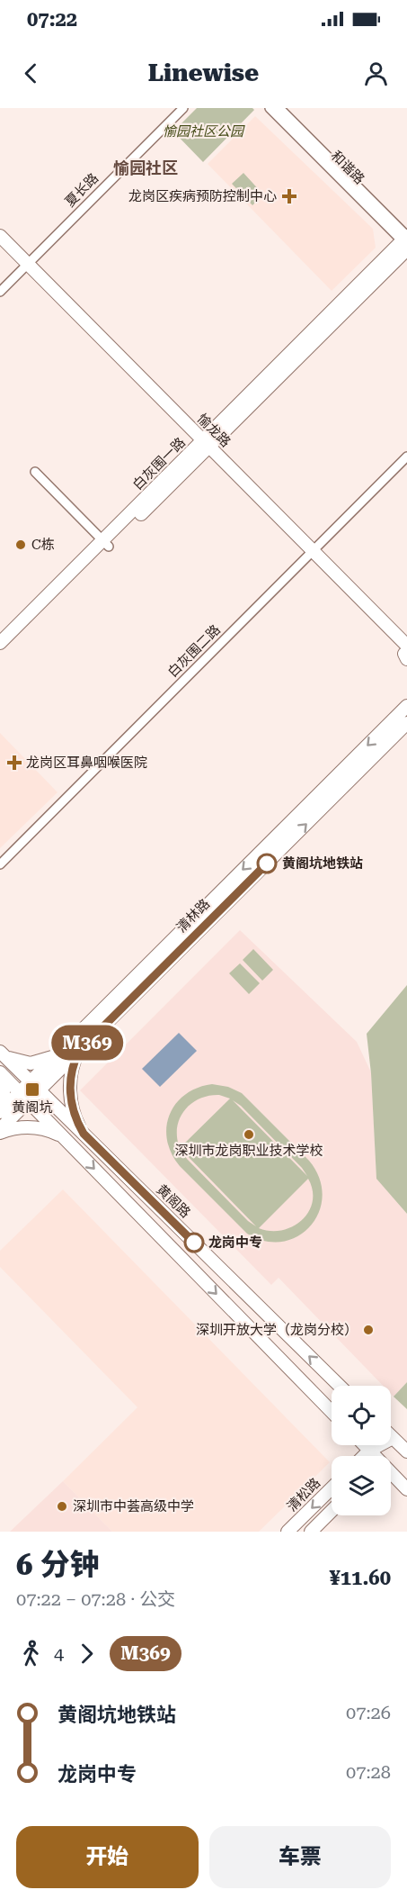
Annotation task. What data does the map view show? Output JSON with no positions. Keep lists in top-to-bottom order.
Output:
{
  "streets": {
    "main road": [
      "愉龙路",
      "白灰围一路",
      "清林路",
      "黄阁路",
      "清松路"
    ],
    "street": ["和谐路", "夏长路", "白灰围二路"]
  },
  "crossings": [
    ["和谐路", "白灰围一路"],
    ["夏长路", "愉龙路"],
    ["愉龙路", "白灰围一路"],
    ["愉龙路", "白灰围二路"],
    ["清林路", "黄阁路"]
  ],
  "districts": ["愉园社区"],
  "parks": ["愉园社区公园"],
  "places": {
    "health": ["龙岗区疾病预防控制中心", "龙岗区耳鼻咽喉医院"],
    "other": [
      "C栋",
      "黄阁坑地铁站",
      "深圳市龙岗职业技术学校",
      "龙岗中专",
      "深圳开放大学（龙岗分校）",
      "深圳市中荟高级中学"
    ],
    "transit": ["黄阁坑"]
  },
  "lines": ["bus line M369"],
  "page": {
    "status": "07:22",
    "header": "Linewise",
    "on_map": "M369",
    "heading": ["6 分钟", "07:22 – 07:28 · 公交", "¥11.60"],
    "legs": ["4", "M369"],
    "list": [
      {
        "name": "黄阁坑地铁站",
        "value": "07:26"
      },
      {
        "name": "龙岗中专",
        "value": "07:28"
      }
    ],
    "buttons": ["开始", "车票"]
  }
}
